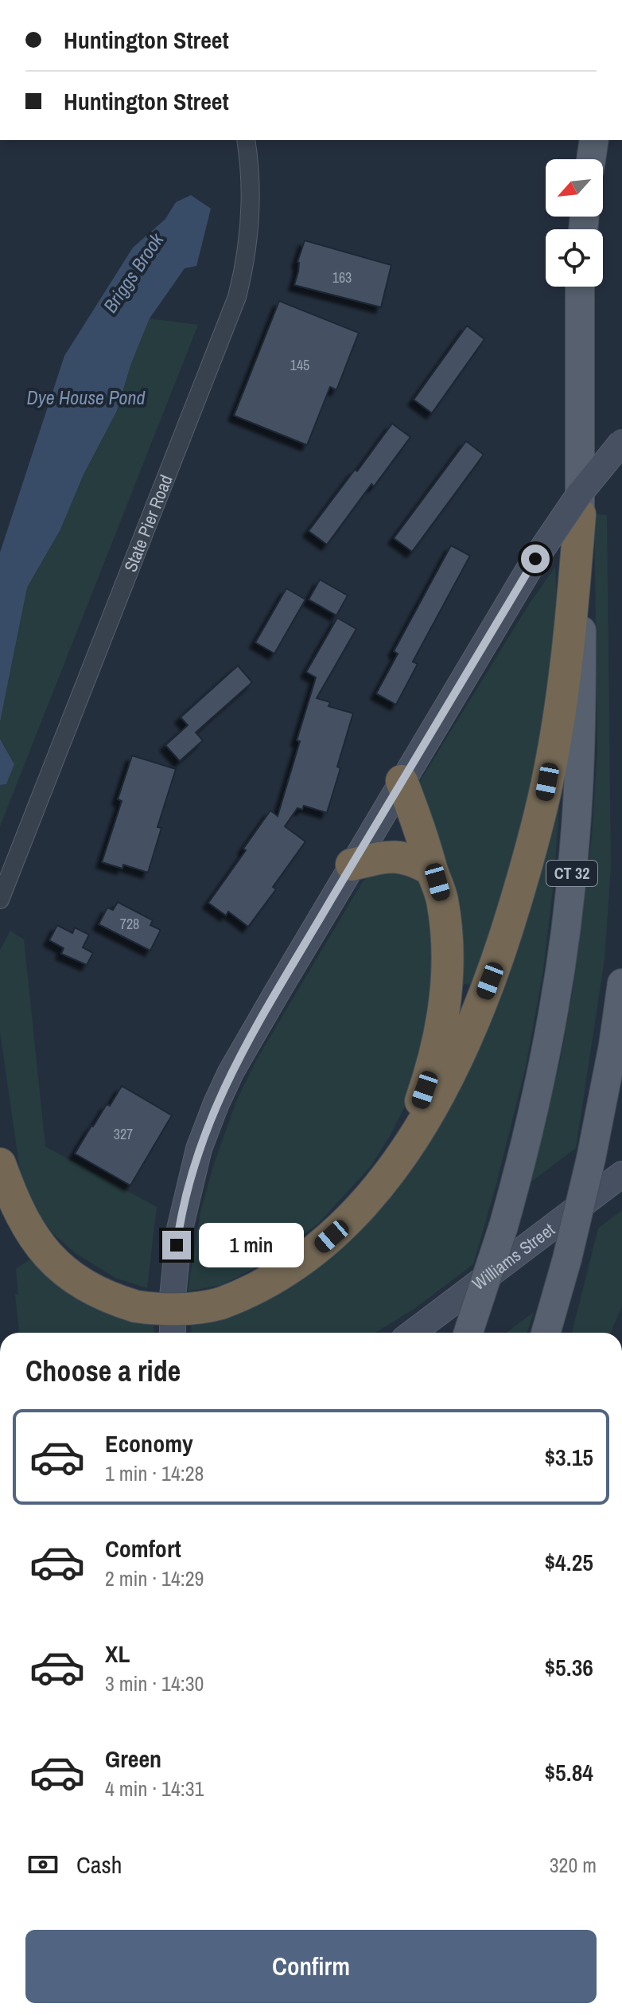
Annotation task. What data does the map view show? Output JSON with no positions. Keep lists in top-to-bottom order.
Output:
{
  "streets": {
    "main road": ["CT 32", "Williams Street"],
    "street": ["State Pier Road"]
  },
  "water": ["Briggs Brook", "Dye House Pond"],
  "house_numbers": [
    "163",
    "145",
    "728",
    "327"
  ],
  "north": "bottom left",
  "page": {
    "banner": ["Huntington Street", "Huntington Street"],
    "bubble": "1 min",
    "heading": "Choose a ride",
    "list": [
      {
        "name": "Economy",
        "note": "1 min · 14:28",
        "value": "$3.15"
      },
      {
        "name": "Comfort",
        "note": "2 min · 14:29",
        "value": "$4.25"
      },
      {
        "name": "XL",
        "note": "3 min · 14:30",
        "value": "$5.36"
      },
      {
        "name": "Green",
        "note": "4 min · 14:31",
        "value": "$5.84"
      }
    ],
    "pay": ["Cash", "320 m"],
    "buttons": "Confirm"
  }
}
